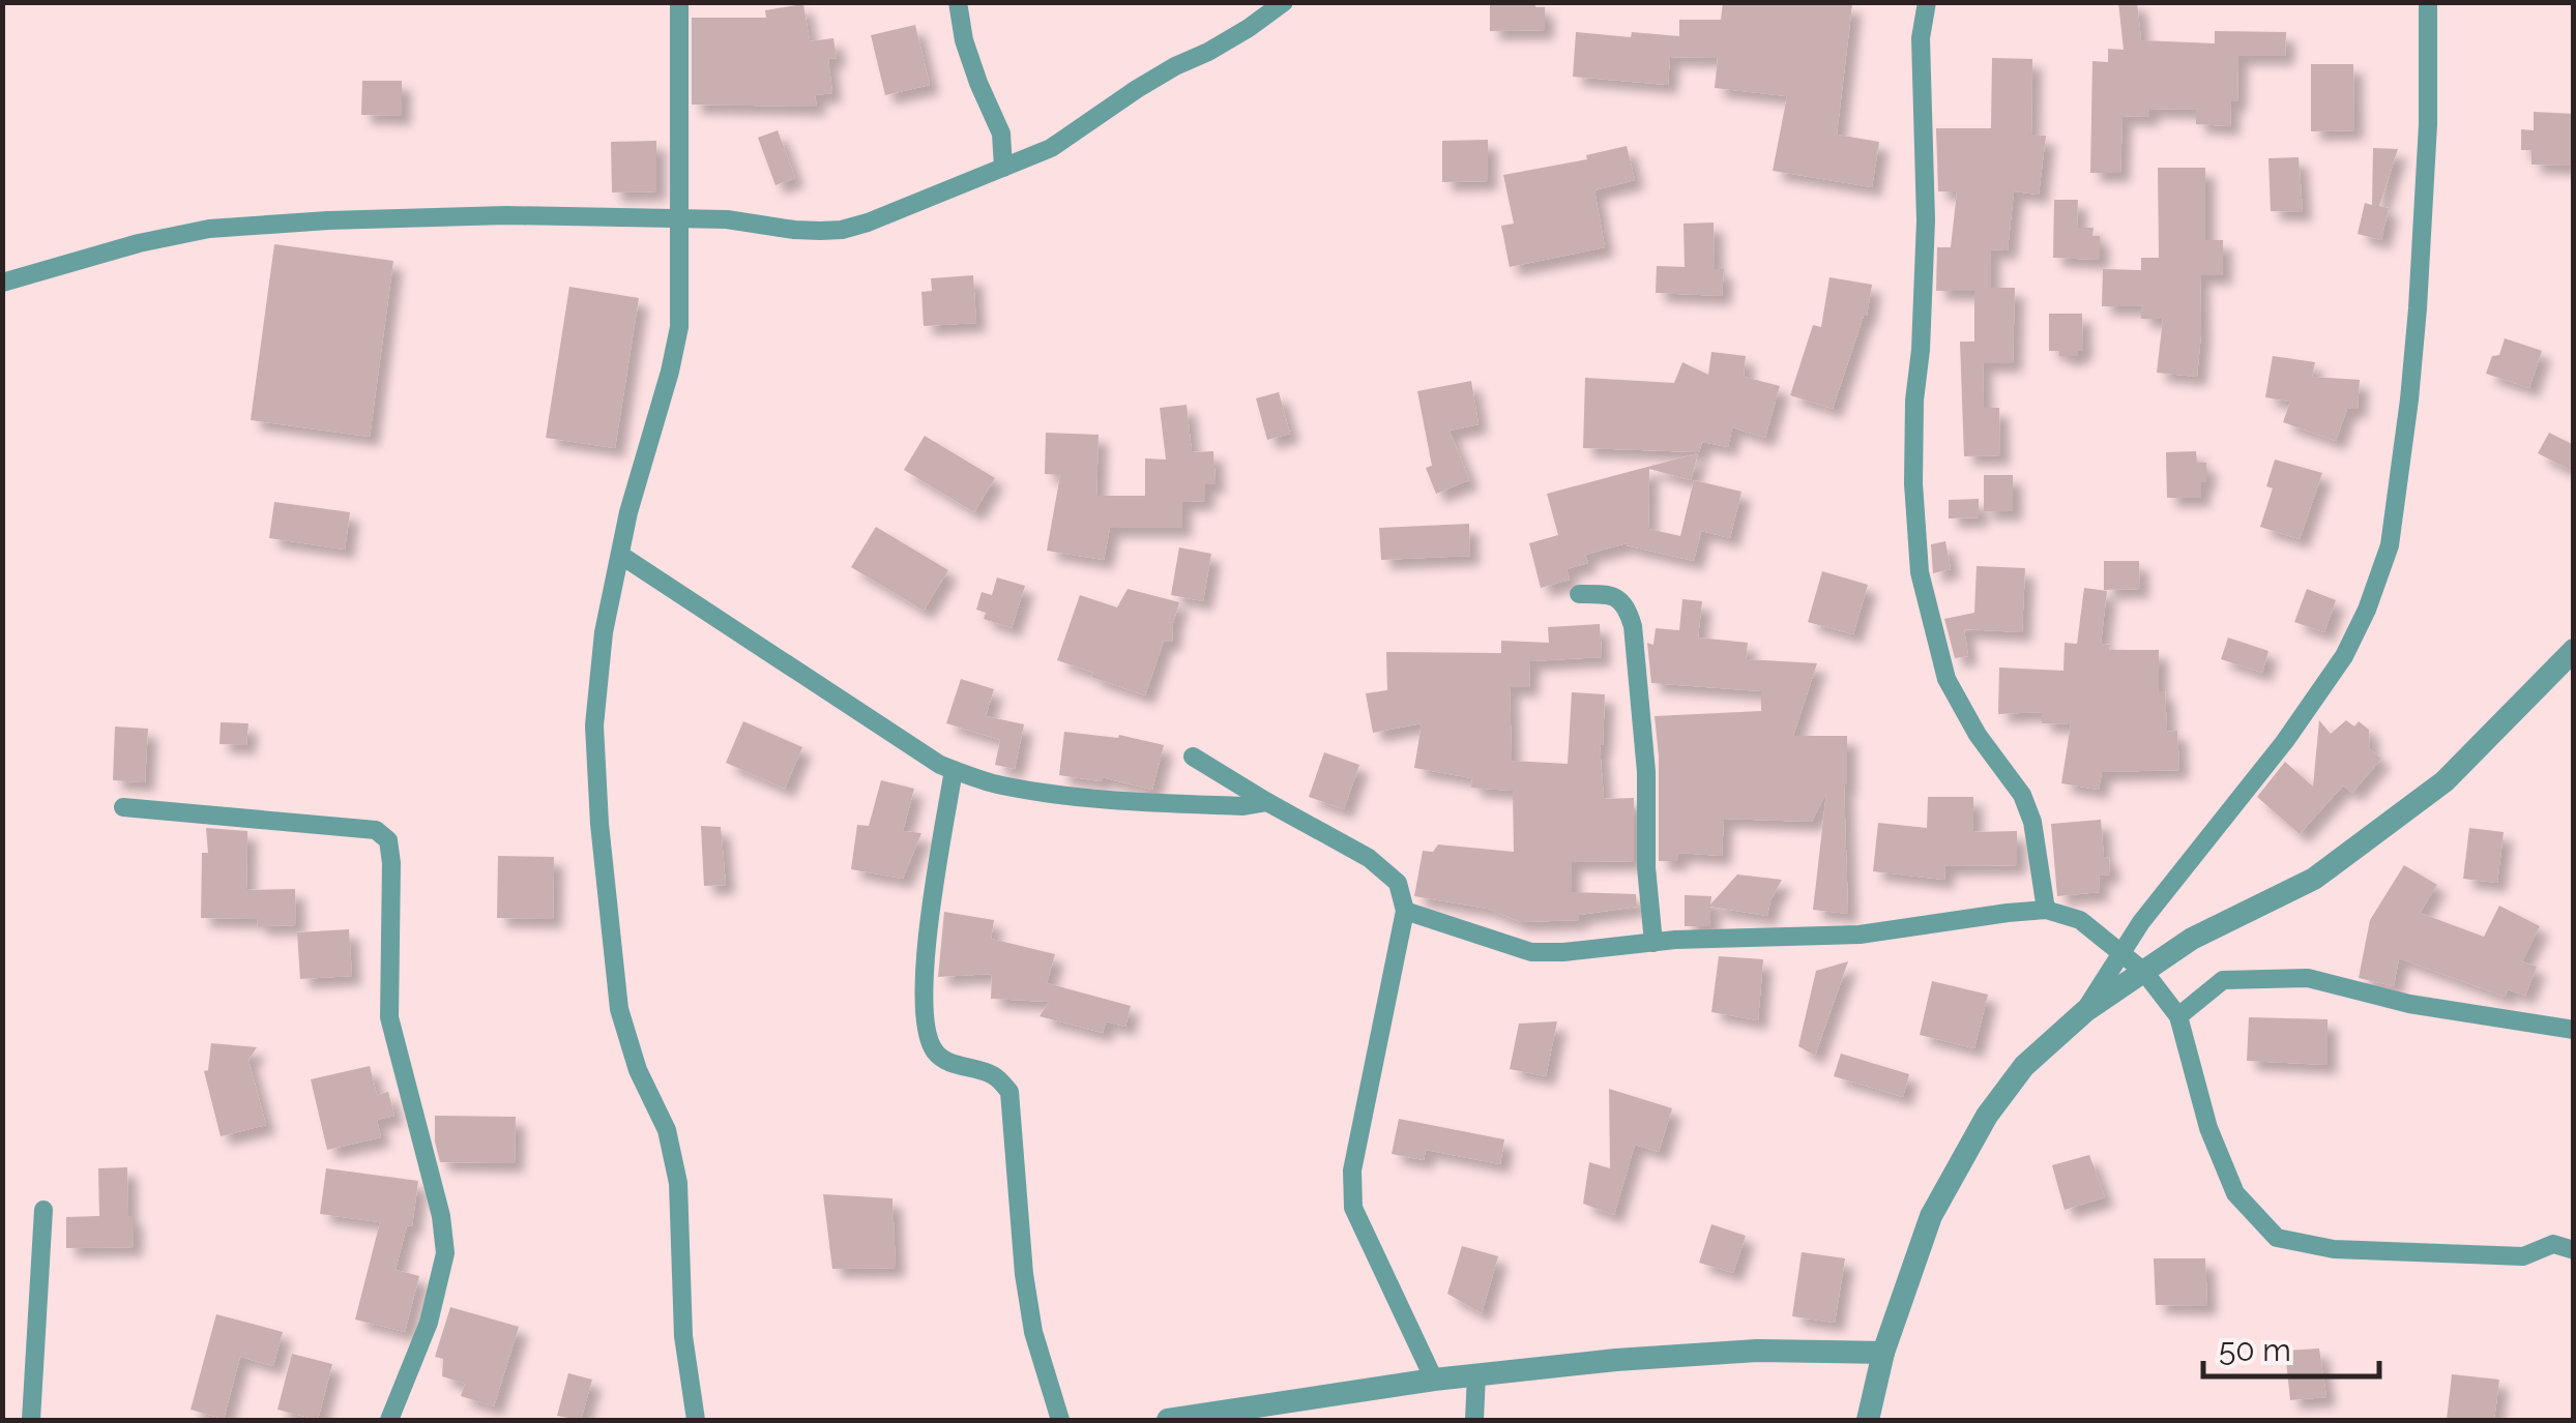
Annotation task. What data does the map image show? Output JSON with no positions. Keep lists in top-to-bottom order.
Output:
{
  "scale_bar": "50 m"
}
